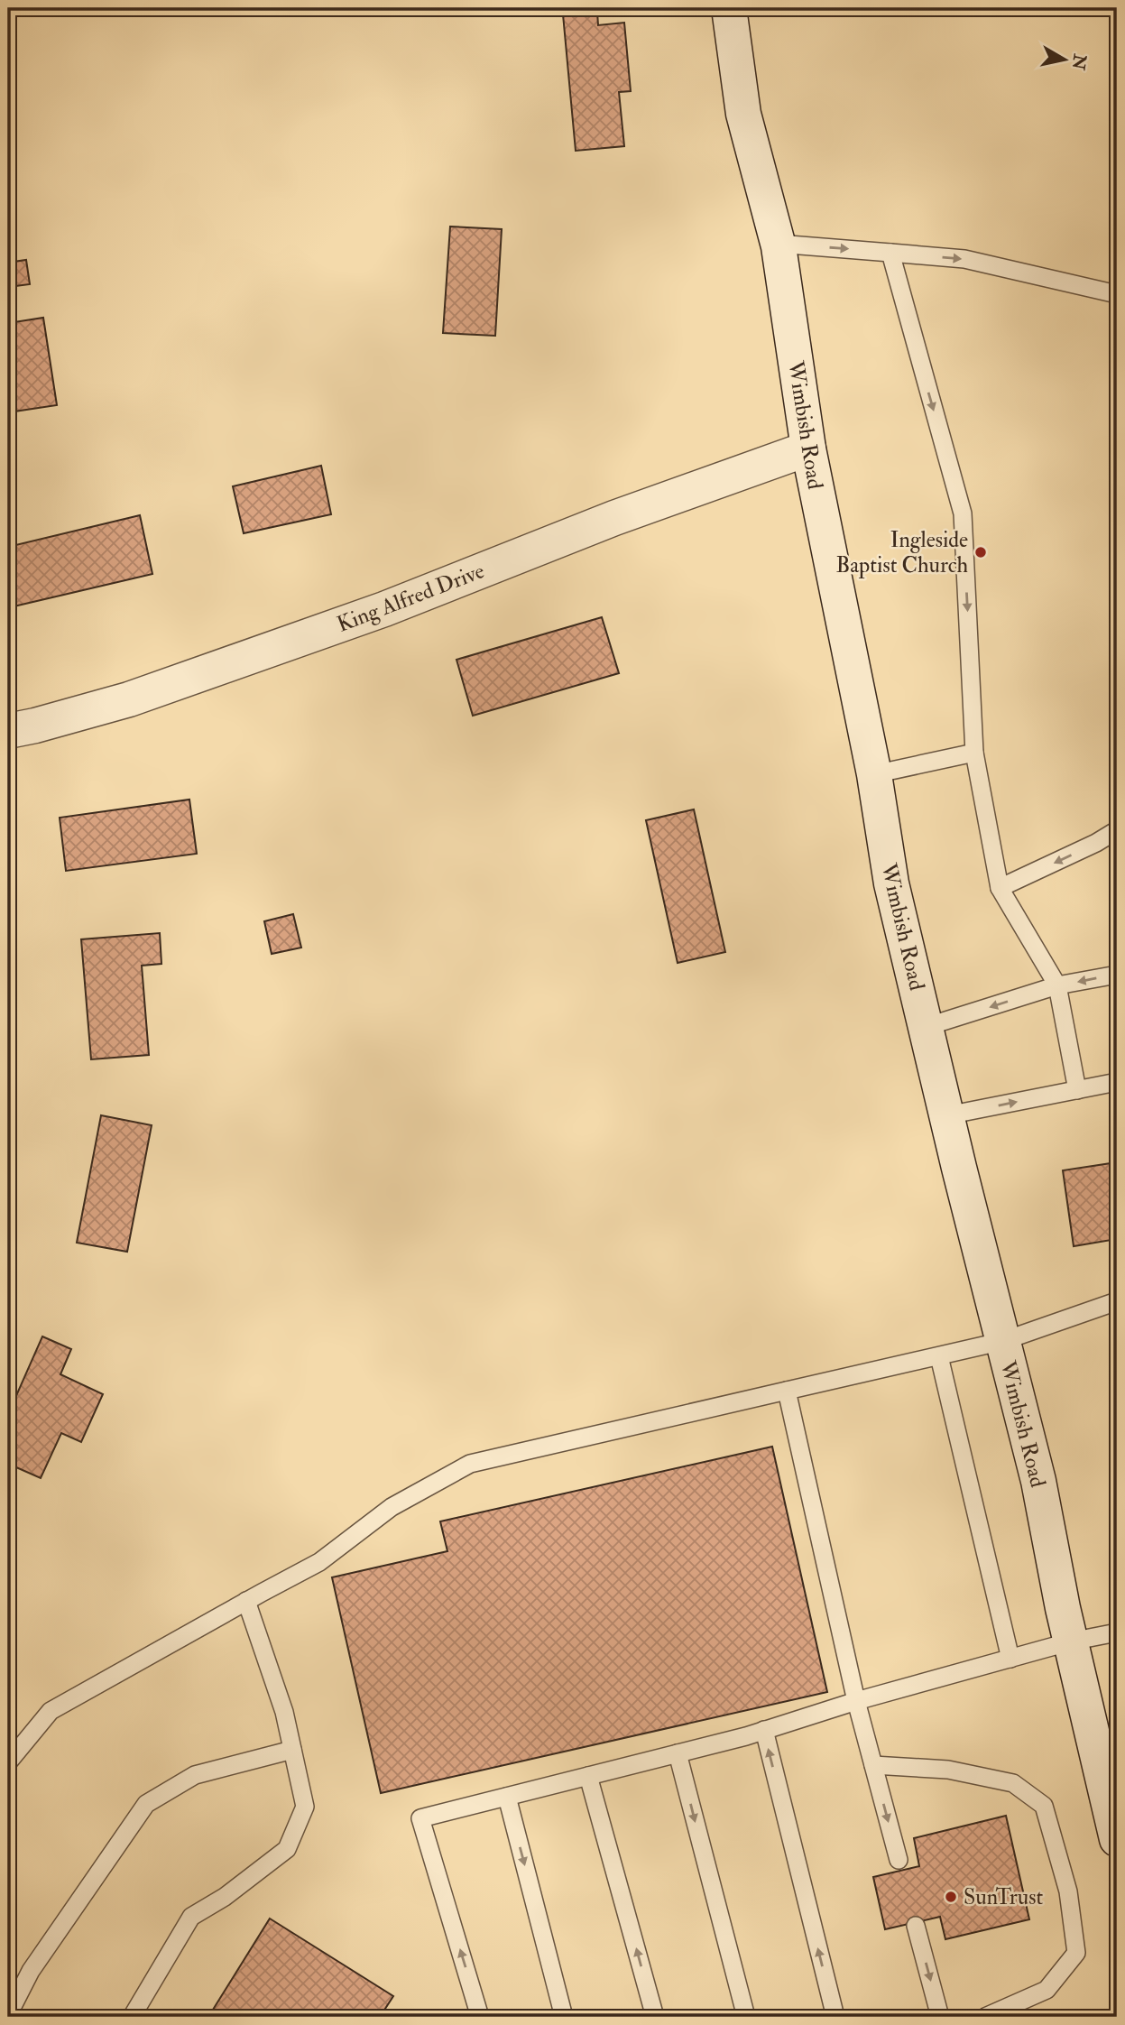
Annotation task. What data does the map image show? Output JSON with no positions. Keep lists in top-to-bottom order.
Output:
{
  "streets": {
    "street": ["Wimbish Road", "King Alfred Drive"]
  },
  "crossings": [
    ["Wimbish Road", "King Alfred Drive"]
  ],
  "places": ["Ingleside Baptist Church", "SunTrust"],
  "north": "right"
}
